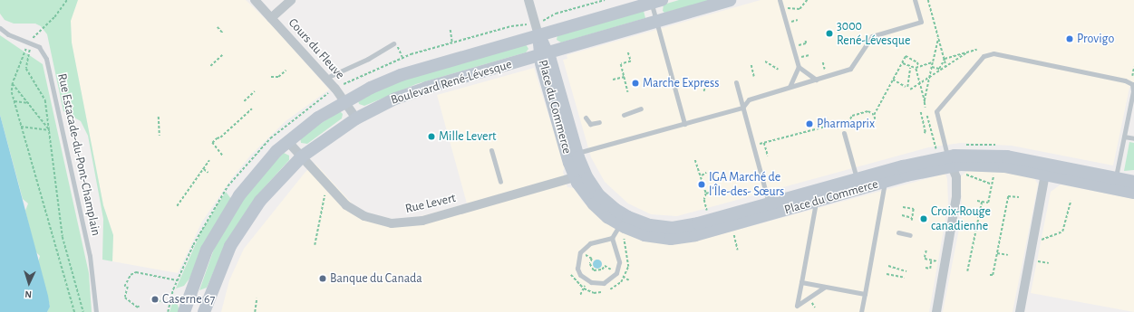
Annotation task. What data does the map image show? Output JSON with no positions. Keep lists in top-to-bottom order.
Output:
{
  "streets": {
    "street": [
      "Cours du Fleuve",
      "Boulevard René-Lévesque",
      "Place du Commerce",
      "Rue Levert"
    ],
    "lane": ["Rue Estacade-du-Pont-Champlain"]
  },
  "crossings": [
    ["Cours du Fleuve", "Boulevard René-Lévesque"],
    ["Boulevard René-Lévesque", "Place du Commerce"],
    ["Boulevard René-Lévesque", "Rue Levert"],
    ["Place du Commerce", "Rue Levert"]
  ],
  "places": [
    "3000 René-Lévesque",
    "Provigo",
    "Marche Express",
    "Pharmaprix",
    "Mille Levert",
    "IGA Marché de l'Île-des- Sœurs",
    "Croix-Rouge canadienne",
    "Banque du Canada",
    "Caserne 67"
  ],
  "north": "bottom"
}
